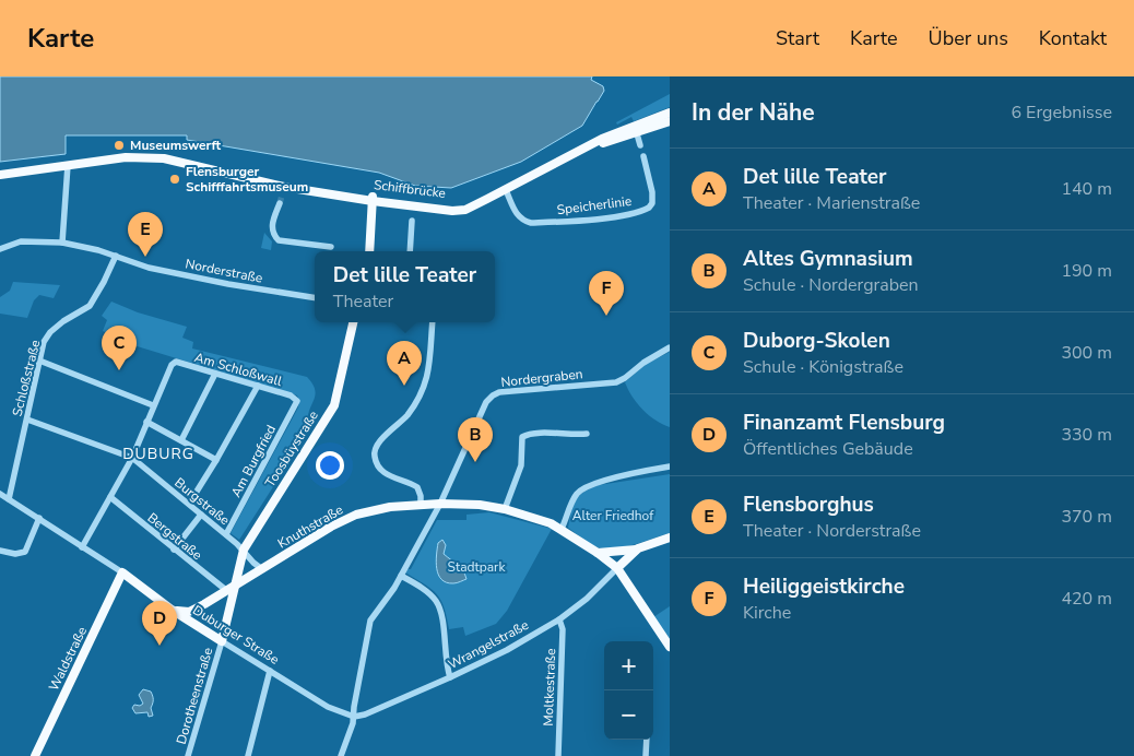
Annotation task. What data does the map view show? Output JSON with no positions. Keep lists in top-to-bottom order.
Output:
{
  "streets": {
    "main road": [
      "Schiffbrücke",
      "Toosbüystraße",
      "Knuthstraße",
      "Duburger Straße",
      "Waldstraße"
    ],
    "street": [
      "Speicherlinie",
      "Norderstraße",
      "Am Schloßwall",
      "Schloßstraße",
      "Nordergraben",
      "Am Burgfried",
      "Burgstraße",
      "Bergstraße",
      "Wrangelstraße",
      "Moltkestraße",
      "Dorotheenstraße"
    ]
  },
  "crossings": [
    ["Schiffbrücke", "Speicherlinie"],
    ["Norderstraße", "Schloßstraße"],
    ["Am Schloßwall", "Am Burgfried"],
    ["Schloßstraße", "Burgstraße"],
    ["Schloßstraße", "Duburger Straße"],
    ["Nordergraben", "Knuthstraße"],
    ["Toosbüystraße", "Burgstraße"],
    ["Toosbüystraße", "Knuthstraße"],
    ["Toosbüystraße", "Bergstraße"],
    ["Toosbüystraße", "Duburger Straße"],
    ["Toosbüystraße", "Dorotheenstraße"],
    ["Am Burgfried", "Burgstraße"],
    ["Burgstraße", "Knuthstraße"],
    ["Knuthstraße", "Bergstraße"],
    ["Knuthstraße", "Duburger Straße"],
    ["Knuthstraße", "Wrangelstraße"],
    ["Duburger Straße", "Wrangelstraße"],
    ["Duburger Straße", "Waldstraße"],
    ["Duburger Straße", "Dorotheenstraße"],
    ["Wrangelstraße", "Moltkestraße"]
  ],
  "districts": ["DUBURG"],
  "parks": ["Alter Friedhof", "Stadtpark"],
  "places": ["Museumswerft", "Flensburger Schifffahrtsmuseum"],
  "page": {
    "header": "Karte",
    "nav": [
      "Start",
      "Karte",
      "Über uns",
      "Kontakt"
    ],
    "heading": ["In der Nähe", "6 Ergebnisse"],
    "list": [
      {
        "mark": "A",
        "name": "Det lille Teater",
        "note": "Theater · Marienstraße",
        "value": "140 m"
      },
      {
        "mark": "B",
        "name": "Altes Gymnasium",
        "note": "Schule · Nordergraben",
        "value": "190 m"
      },
      {
        "mark": "C",
        "name": "Duborg-Skolen",
        "note": "Schule · Königstraße",
        "value": "300 m"
      },
      {
        "mark": "D",
        "name": "Finanzamt Flensburg",
        "note": "Öffentliches Gebäude",
        "value": "330 m"
      },
      {
        "mark": "E",
        "name": "Flensborghus",
        "note": "Theater · Norderstraße",
        "value": "370 m"
      },
      {
        "mark": "F",
        "name": "Heiliggeistkirche",
        "note": "Kirche",
        "value": "420 m"
      }
    ],
    "pins": [
      "E",
      "F",
      "C",
      "A",
      "B",
      "D"
    ],
    "popup": ["Det lille Teater", "Theater"],
    "map_buttons": ["+", "−"]
  }
}
